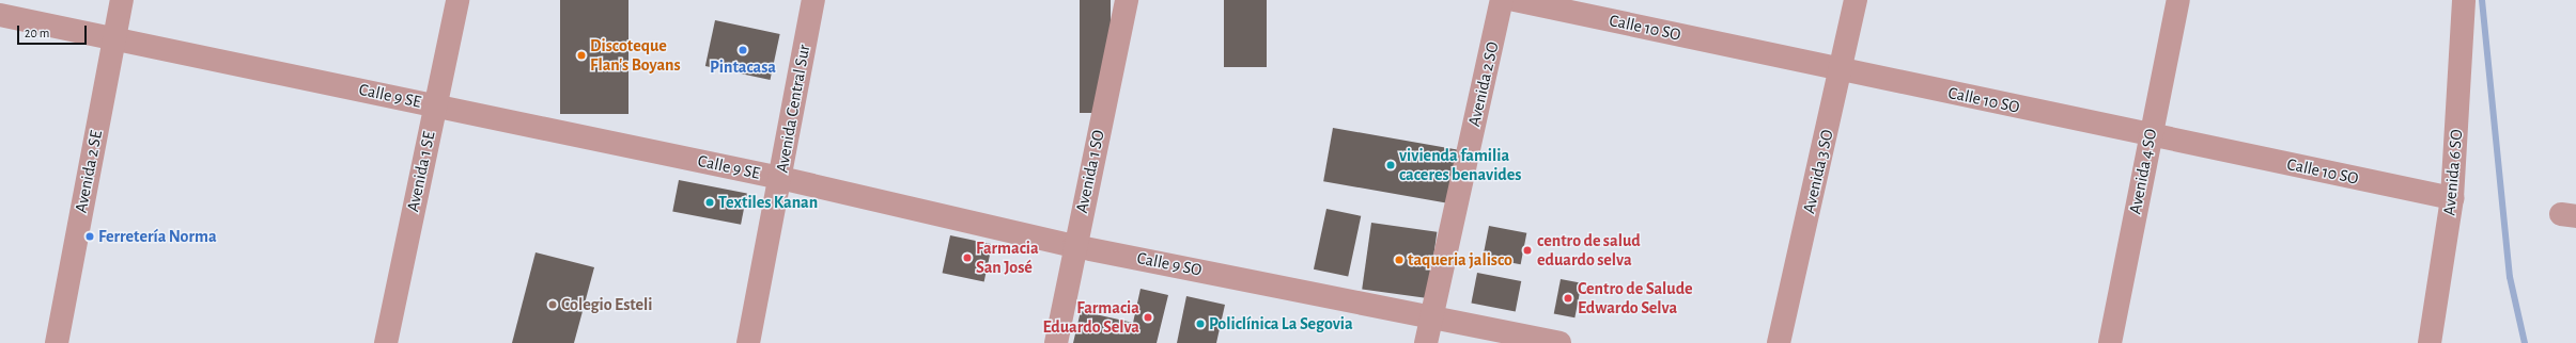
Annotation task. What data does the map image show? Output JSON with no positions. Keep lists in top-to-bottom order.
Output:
{
  "streets": {
    "street": [
      "Calle 10 SO",
      "Avenida 2 SO",
      "Calle 9 SE",
      "Avenida Central Sur",
      "Avenida 2 SE",
      "Avenida 1 SE",
      "Avenida 1 SO",
      "Avenida 3 SO",
      "Avenida 4 SO",
      "Avenida 6 SO",
      "Calle 9 SO"
    ]
  },
  "crossings": [
    ["Calle 10 SO", "Avenida 3 SO"],
    ["Calle 10 SO", "Avenida 4 SO"],
    ["Calle 10 SO", "Avenida 6 SO"],
    ["Avenida 2 SO", "Calle 9 SO"],
    ["Calle 9 SE", "Avenida Central Sur"],
    ["Calle 9 SE", "Avenida 2 SE"],
    ["Calle 9 SE", "Avenida 1 SE"],
    ["Calle 9 SE", "Calle 9 SO"],
    ["Avenida Central Sur", "Calle 9 SO"],
    ["Avenida 1 SO", "Calle 9 SO"]
  ],
  "places": [
    "Pintacasa",
    "Discoteque Flan's Boyans",
    "vivienda familia caceres benavides",
    "Textiles Kanan",
    "Ferretería Norma",
    "centro de salud eduardo selva",
    "Farmacia San José",
    "taqueria jalisco",
    "Centro de Salude Edwardo Selva",
    "Colegio Esteli",
    "Farmacia Eduardo Selva",
    "Policlínica La Segovia"
  ],
  "scale_bar": "20 m"
}
